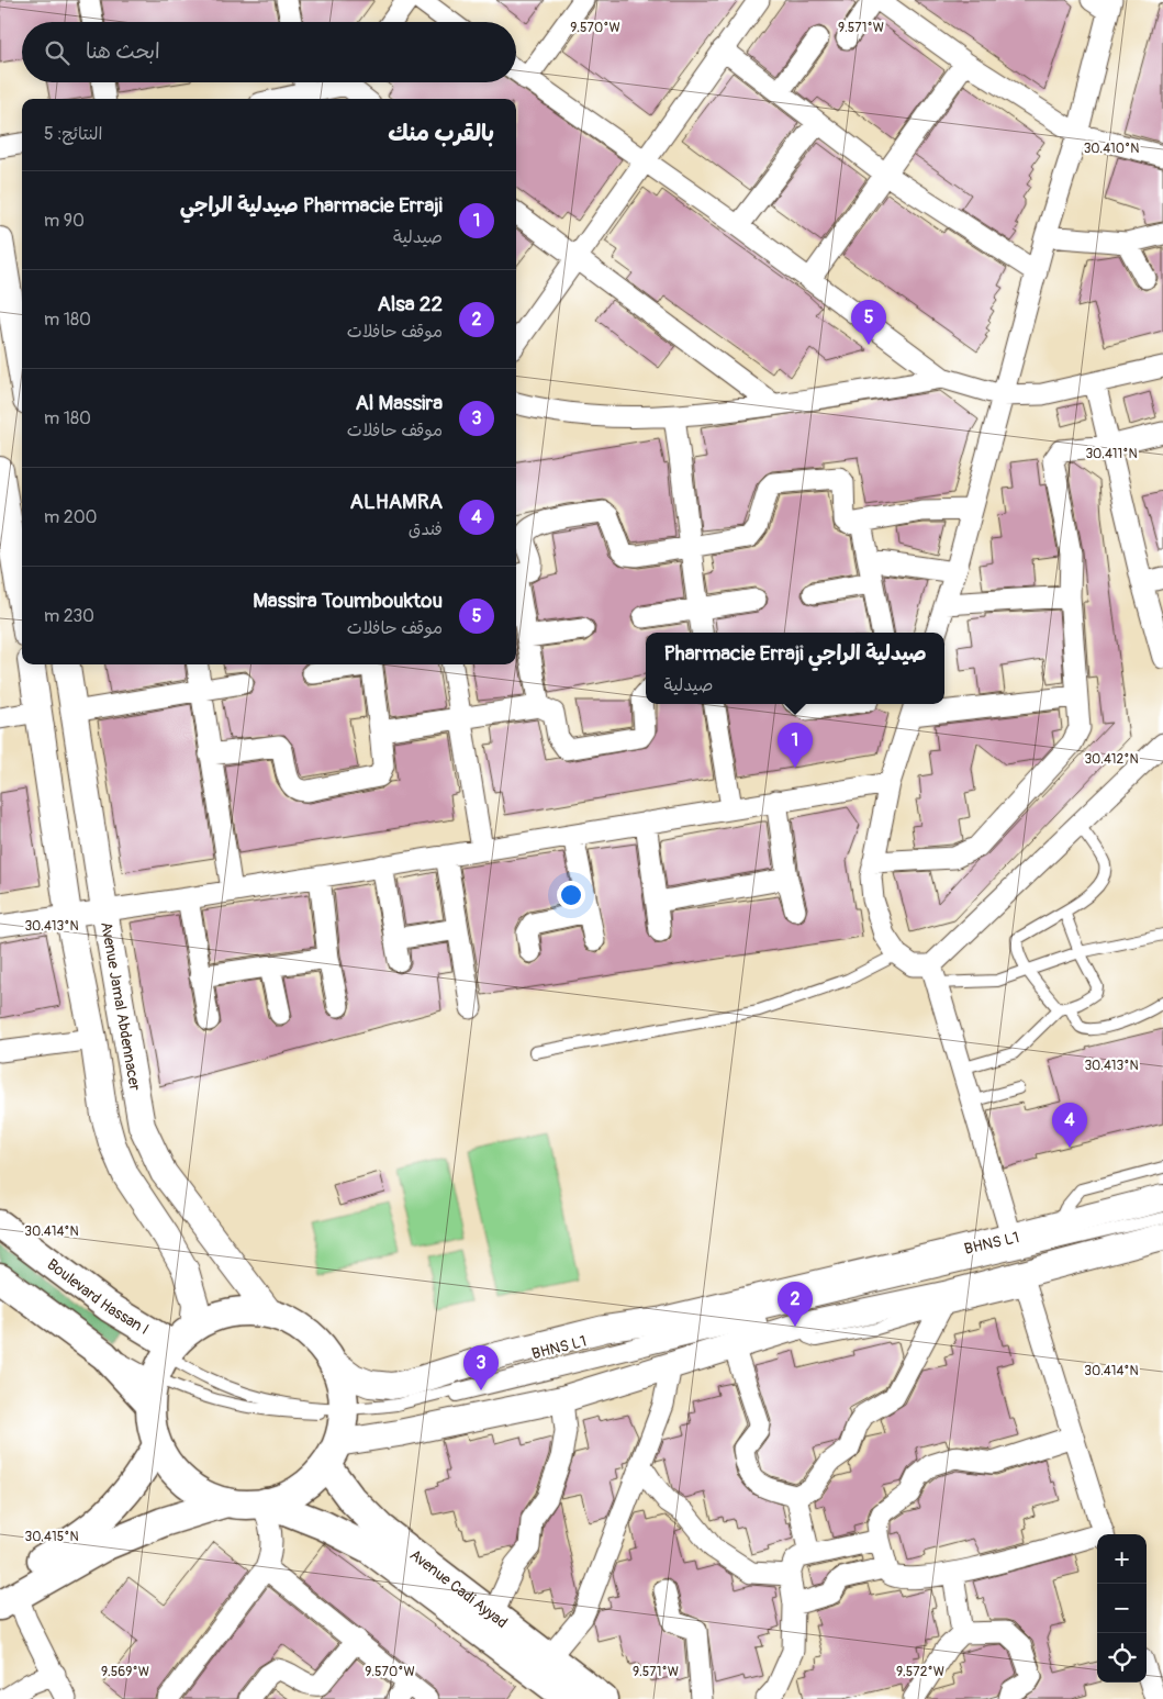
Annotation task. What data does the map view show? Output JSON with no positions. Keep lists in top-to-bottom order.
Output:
{
  "streets": {
    "main road": ["Boulevard Hassan I", "Avenue Cadi Ayyad"],
    "street": ["Avenue Jamal Abdennacer"],
    "lane": ["BHNS L1"]
  },
  "crossings": [
    ["BHNS L1", "Boulevard Hassan I"]
  ],
  "page": {
    "search": "ابحث هنا",
    "heading": ["بالقرب منك", "النتائج: 5"],
    "list": [
      {
        "mark": "1",
        "name": "Pharmacie Erraji صيدلية الراجي",
        "note": "صيدلية",
        "value": "90 m"
      },
      {
        "mark": "2",
        "name": "Alsa 22",
        "note": "موقف حافلات",
        "value": "180 m"
      },
      {
        "mark": "3",
        "name": "Al Massira",
        "note": "موقف حافلات",
        "value": "180 m"
      },
      {
        "mark": "4",
        "name": "ALHAMRA",
        "note": "فندق",
        "value": "200 m"
      },
      {
        "mark": "5",
        "name": "Massira Toumbouktou",
        "note": "موقف حافلات",
        "value": "230 m"
      }
    ],
    "pins": [
      "5",
      "1",
      "4",
      "2",
      "3"
    ],
    "popup": ["Pharmacie Erraji صيدلية الراجي", "صيدلية"],
    "map_buttons": ["+", "−"]
  },
  "coordinates": [
    "9.570°W",
    "9.571°W",
    "30.410°N",
    "30.411°N",
    "30.412°N",
    "30.413°N",
    "30.414°N",
    "30.415°N",
    "9.569°W",
    "9.572°W"
  ]
}
